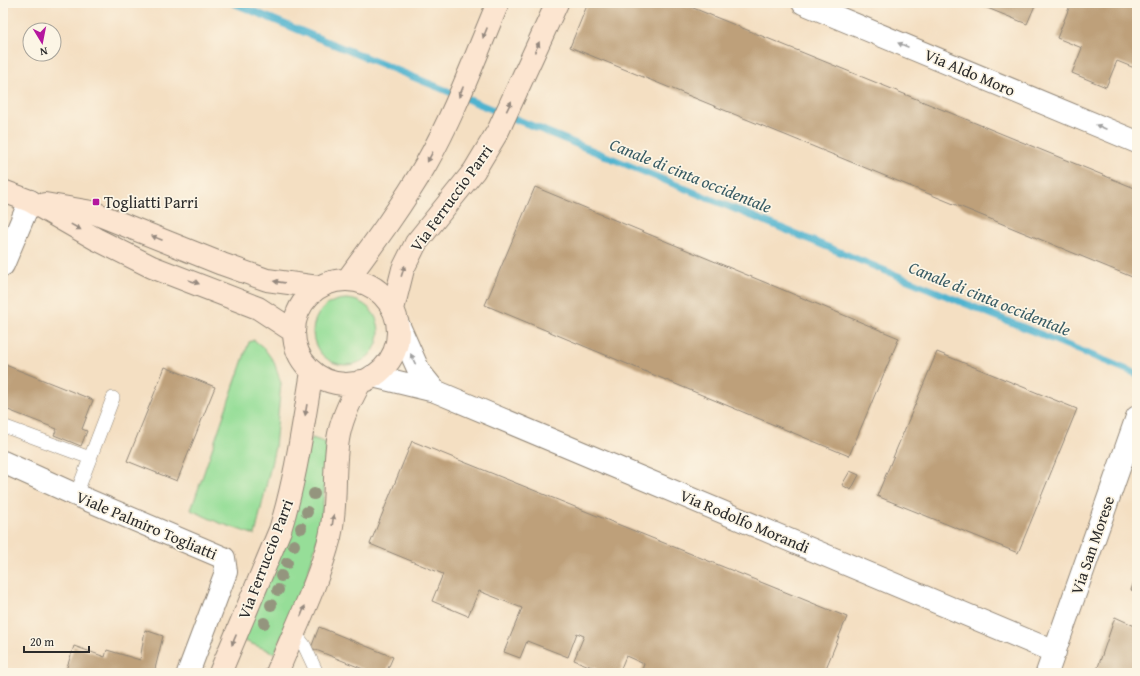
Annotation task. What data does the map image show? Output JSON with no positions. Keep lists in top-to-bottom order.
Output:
{
  "streets": {
    "main road": ["Via Ferruccio Parri"],
    "street": [
      "Via Aldo Moro",
      "Via Rodolfo Morandi",
      "Viale Palmiro Togliatti",
      "Via San Morese"
    ]
  },
  "crossings": [
    ["Via Ferruccio Parri", "Via Rodolfo Morandi"],
    ["Via Rodolfo Morandi", "Via San Morese"]
  ],
  "one_way": ["Via Aldo Moro"],
  "water": ["Canale di cinta occidentale"],
  "places": {
    "transit": ["Togliatti Parri"]
  },
  "scale_bar": "20 m",
  "north": "bottom"
}
